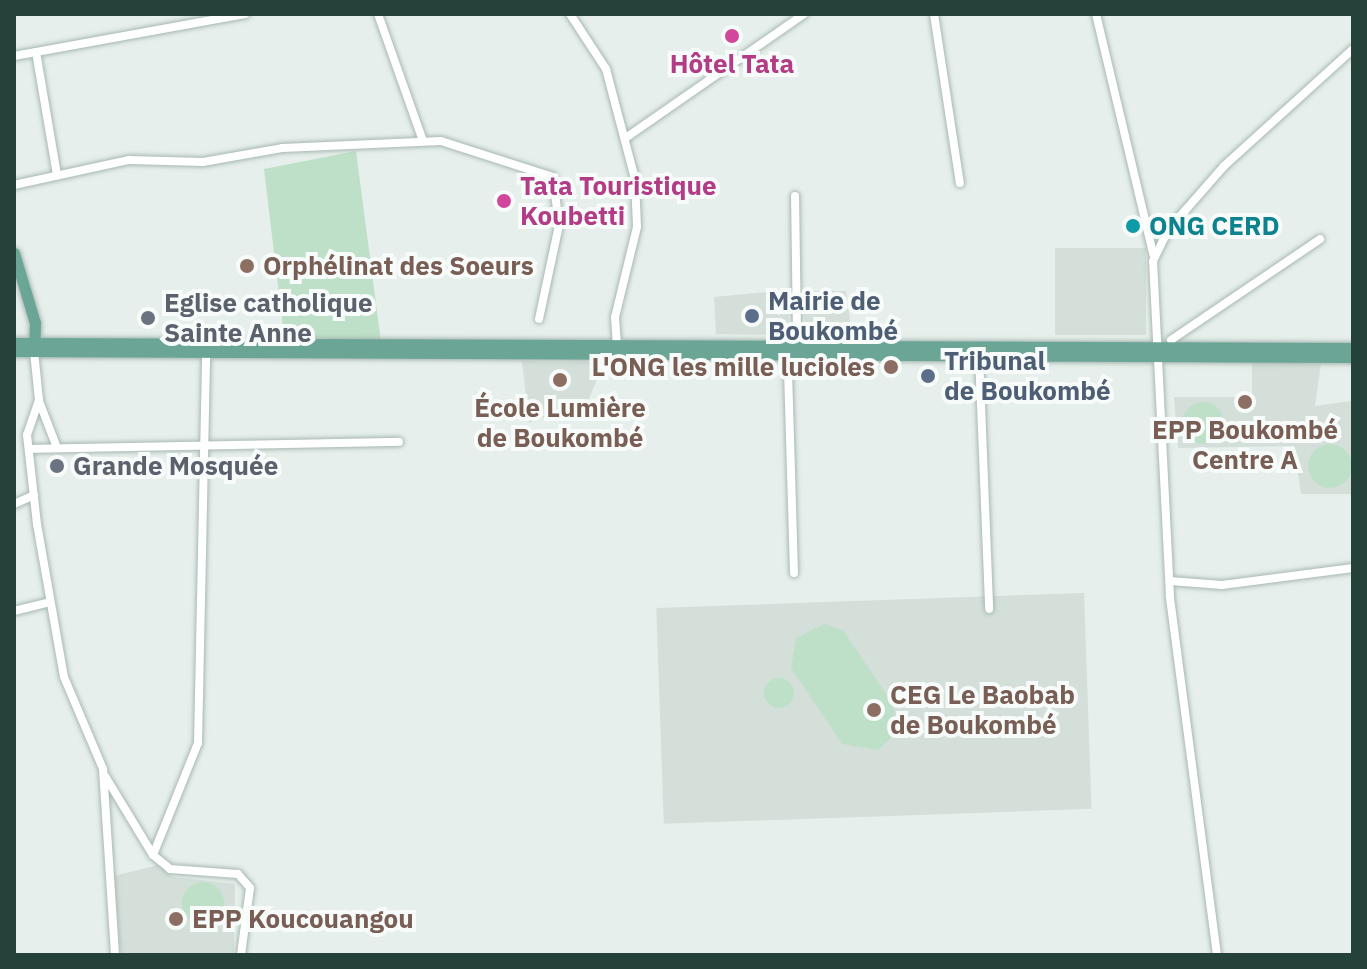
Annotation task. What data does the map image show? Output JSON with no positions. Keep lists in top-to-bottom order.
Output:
{
  "places": [
    "Hôtel Tata",
    "Tata Touristique Koubetti",
    "ONG CERD",
    "Orphélinat des Soeurs",
    "Mairie de Boukombé",
    "Eglise catholique Sainte Anne",
    "L'ONG les mille lucioles",
    "Tribunal de Boukombé",
    "École Lumière de Boukombé",
    "EPP Boukombé Centre A",
    "Grande Mosquée",
    "CEG Le Baobab de Boukombé",
    "EPP Koucouangou"
  ]
}
